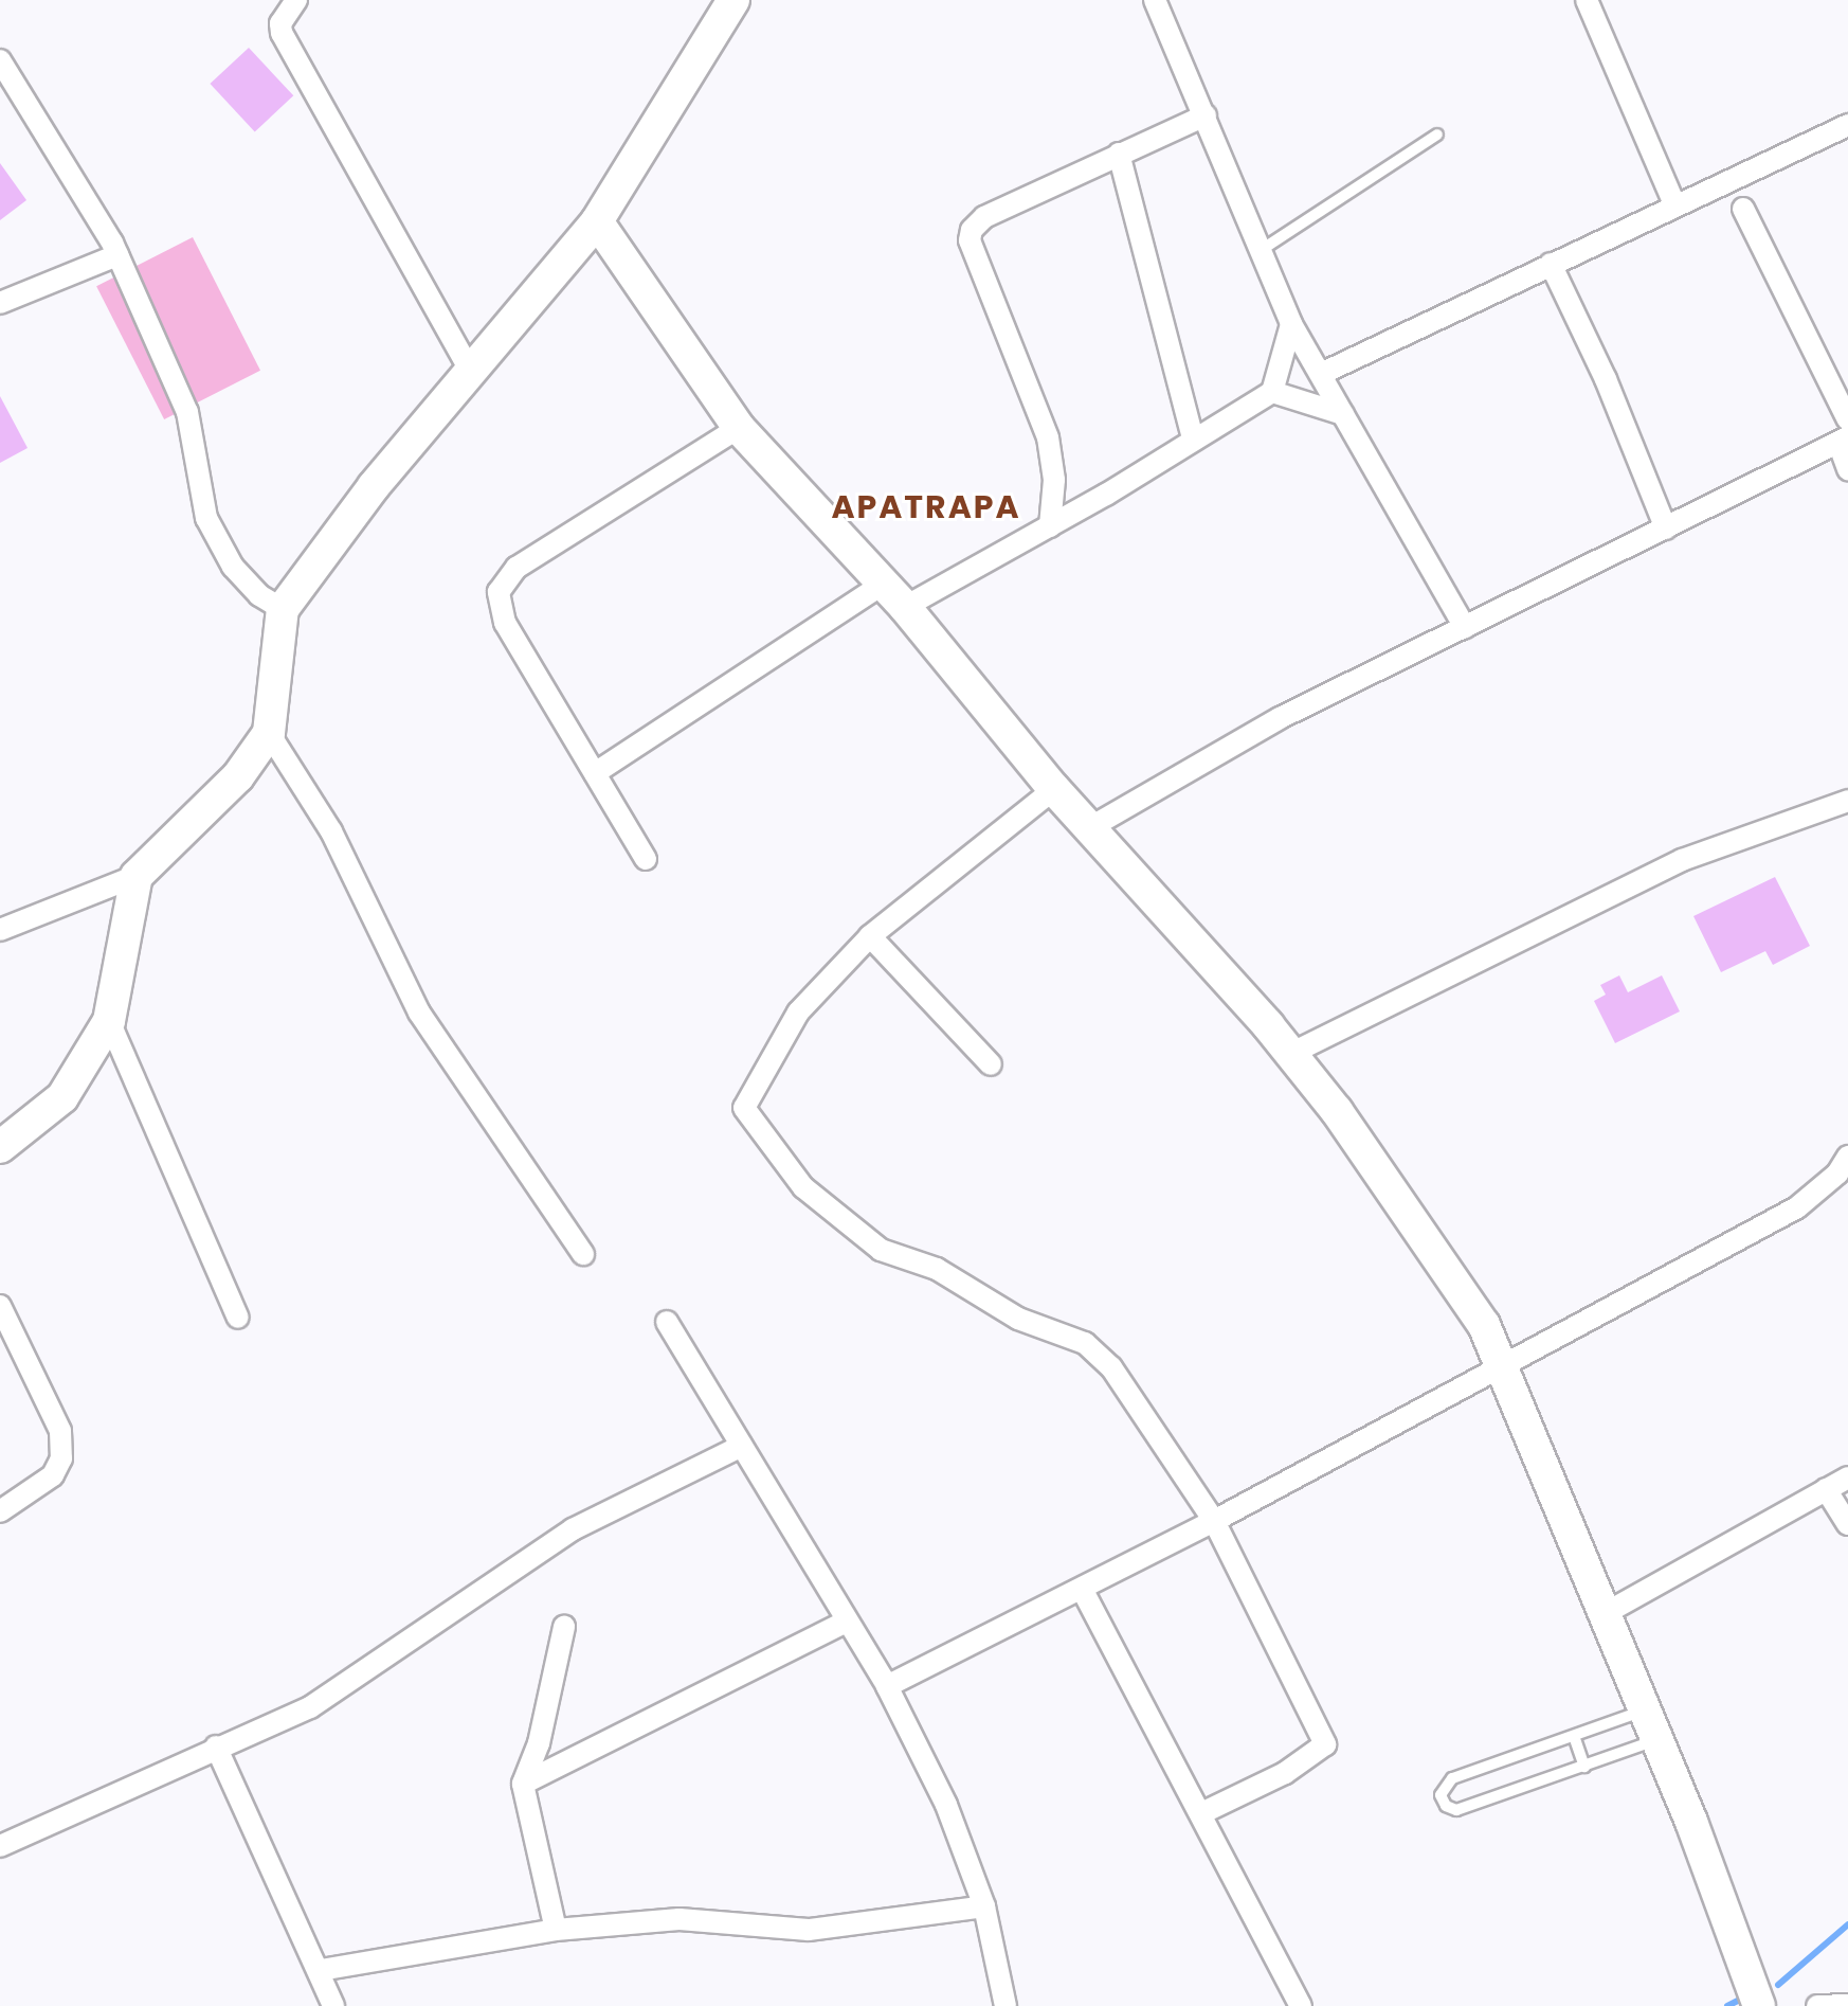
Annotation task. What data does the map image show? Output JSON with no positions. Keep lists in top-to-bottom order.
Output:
{
  "districts": ["APATRAPA"]
}
